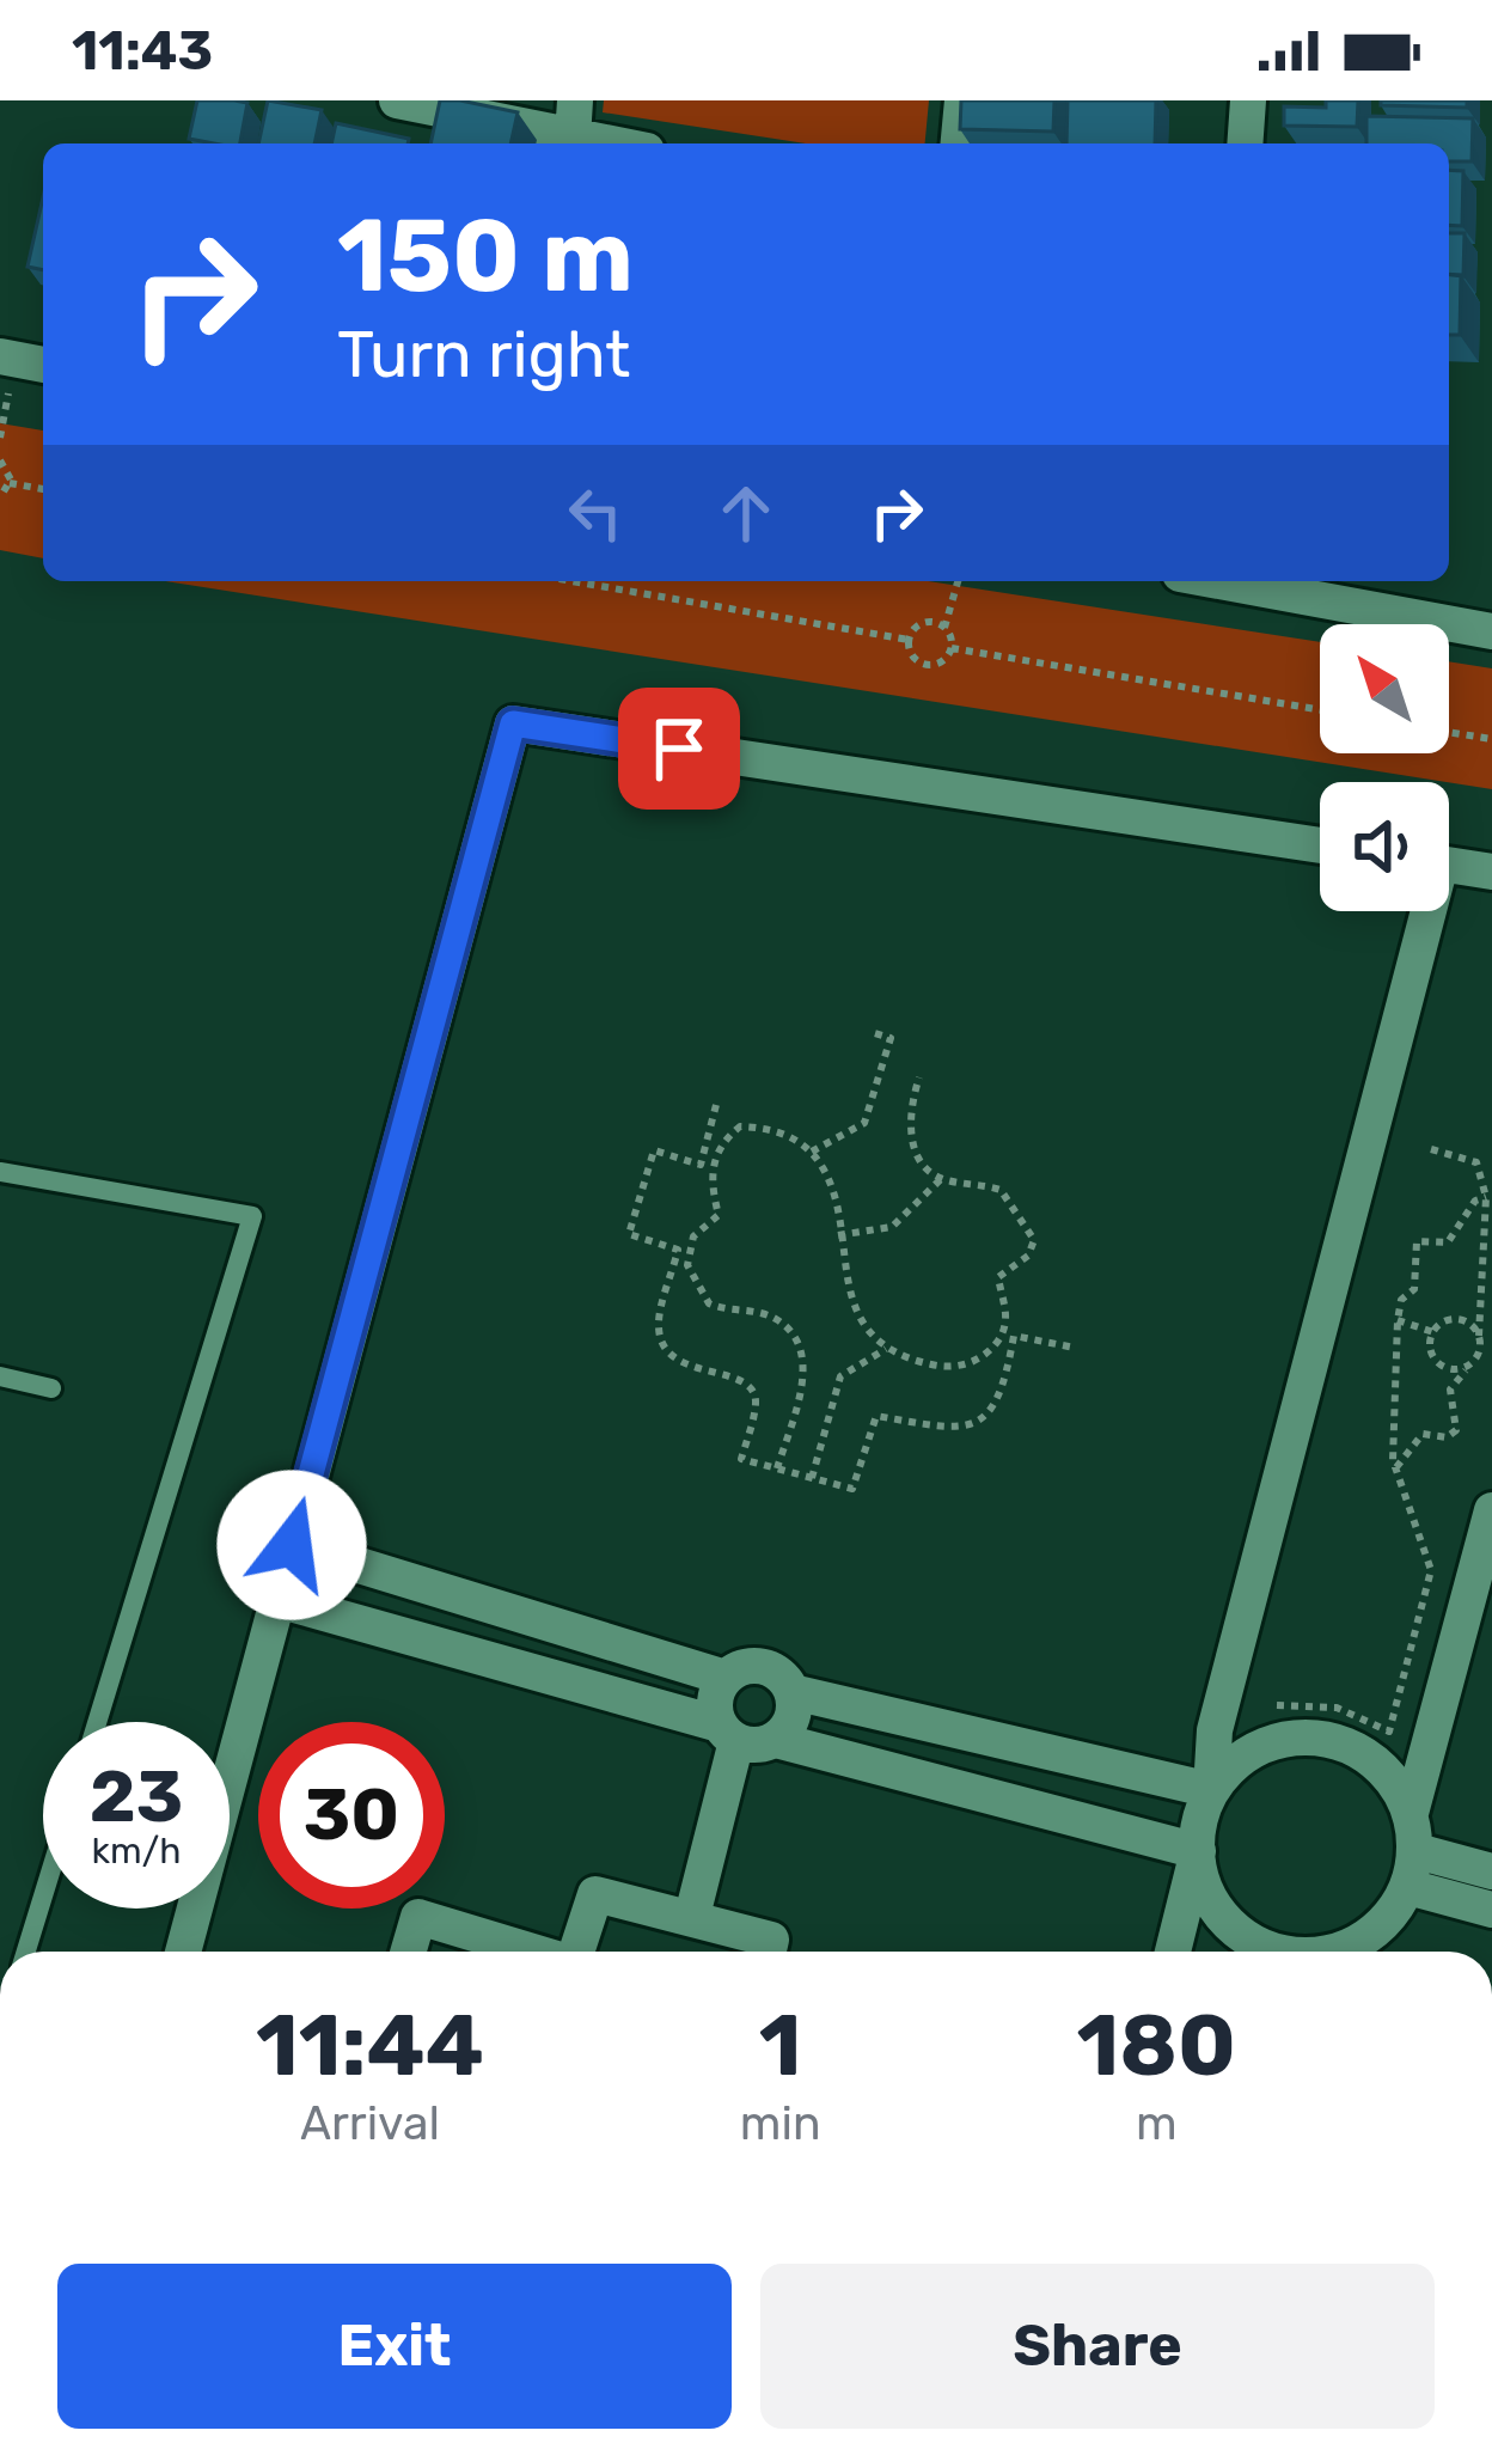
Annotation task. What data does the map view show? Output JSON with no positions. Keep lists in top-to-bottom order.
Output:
{
  "north": "top left",
  "page": {
    "status": "11:43",
    "turn": ["150 m", "Turn right"],
    "speed": "23 km/h",
    "limit": "30",
    "eta": [
      "11:44",
      "Arrival",
      "1",
      "min",
      "180",
      "m"
    ],
    "buttons": ["Exit", "Share"]
  }
}
